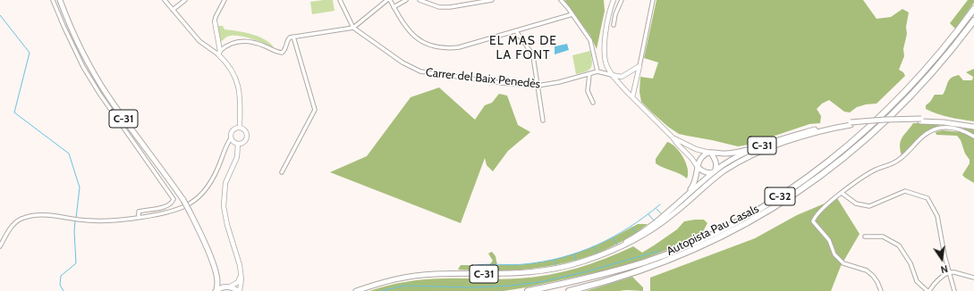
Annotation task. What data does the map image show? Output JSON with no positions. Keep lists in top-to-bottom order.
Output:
{
  "streets": {
    "highway": ["C-32", "Autopista Pau Casals"],
    "main road": ["C-31"],
    "street": ["Carrer del Baix Penedès"]
  },
  "districts": ["EL MAS DE LA FONT"],
  "north": "bottom"
}
